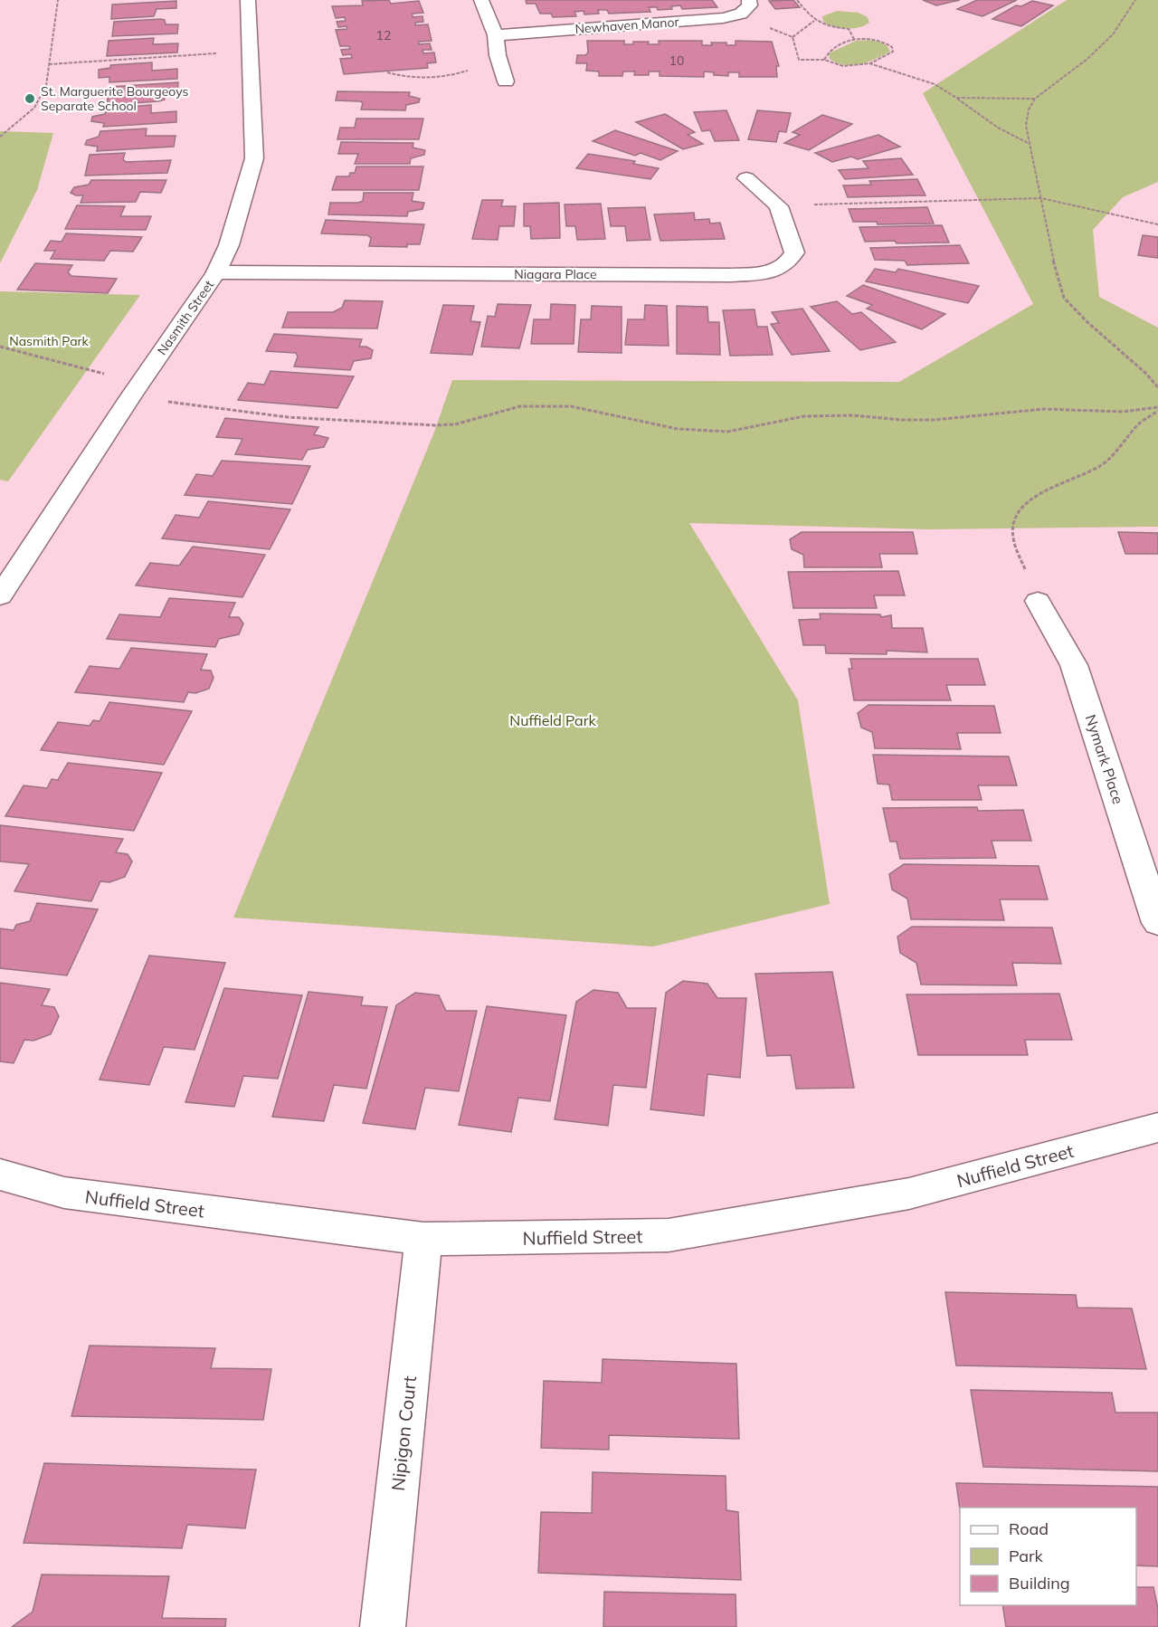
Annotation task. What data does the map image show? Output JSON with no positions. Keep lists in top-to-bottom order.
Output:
{
  "streets": {
    "street": [
      "Newhaven Manor",
      "Niagara Place",
      "Nasmith Street",
      "Nymark Place",
      "Nuffield Street",
      "Nipigon Court"
    ]
  },
  "crossings": [
    ["Niagara Place", "Nasmith Street"],
    ["Nuffield Street", "Nipigon Court"]
  ],
  "parks": ["Nasmith Park", "Nuffield Park"],
  "places": ["St. Marguerite Bourgeoys Separate School"],
  "house_numbers": ["12", "10"],
  "legend": ["Road", "Park", "Building"]
}
